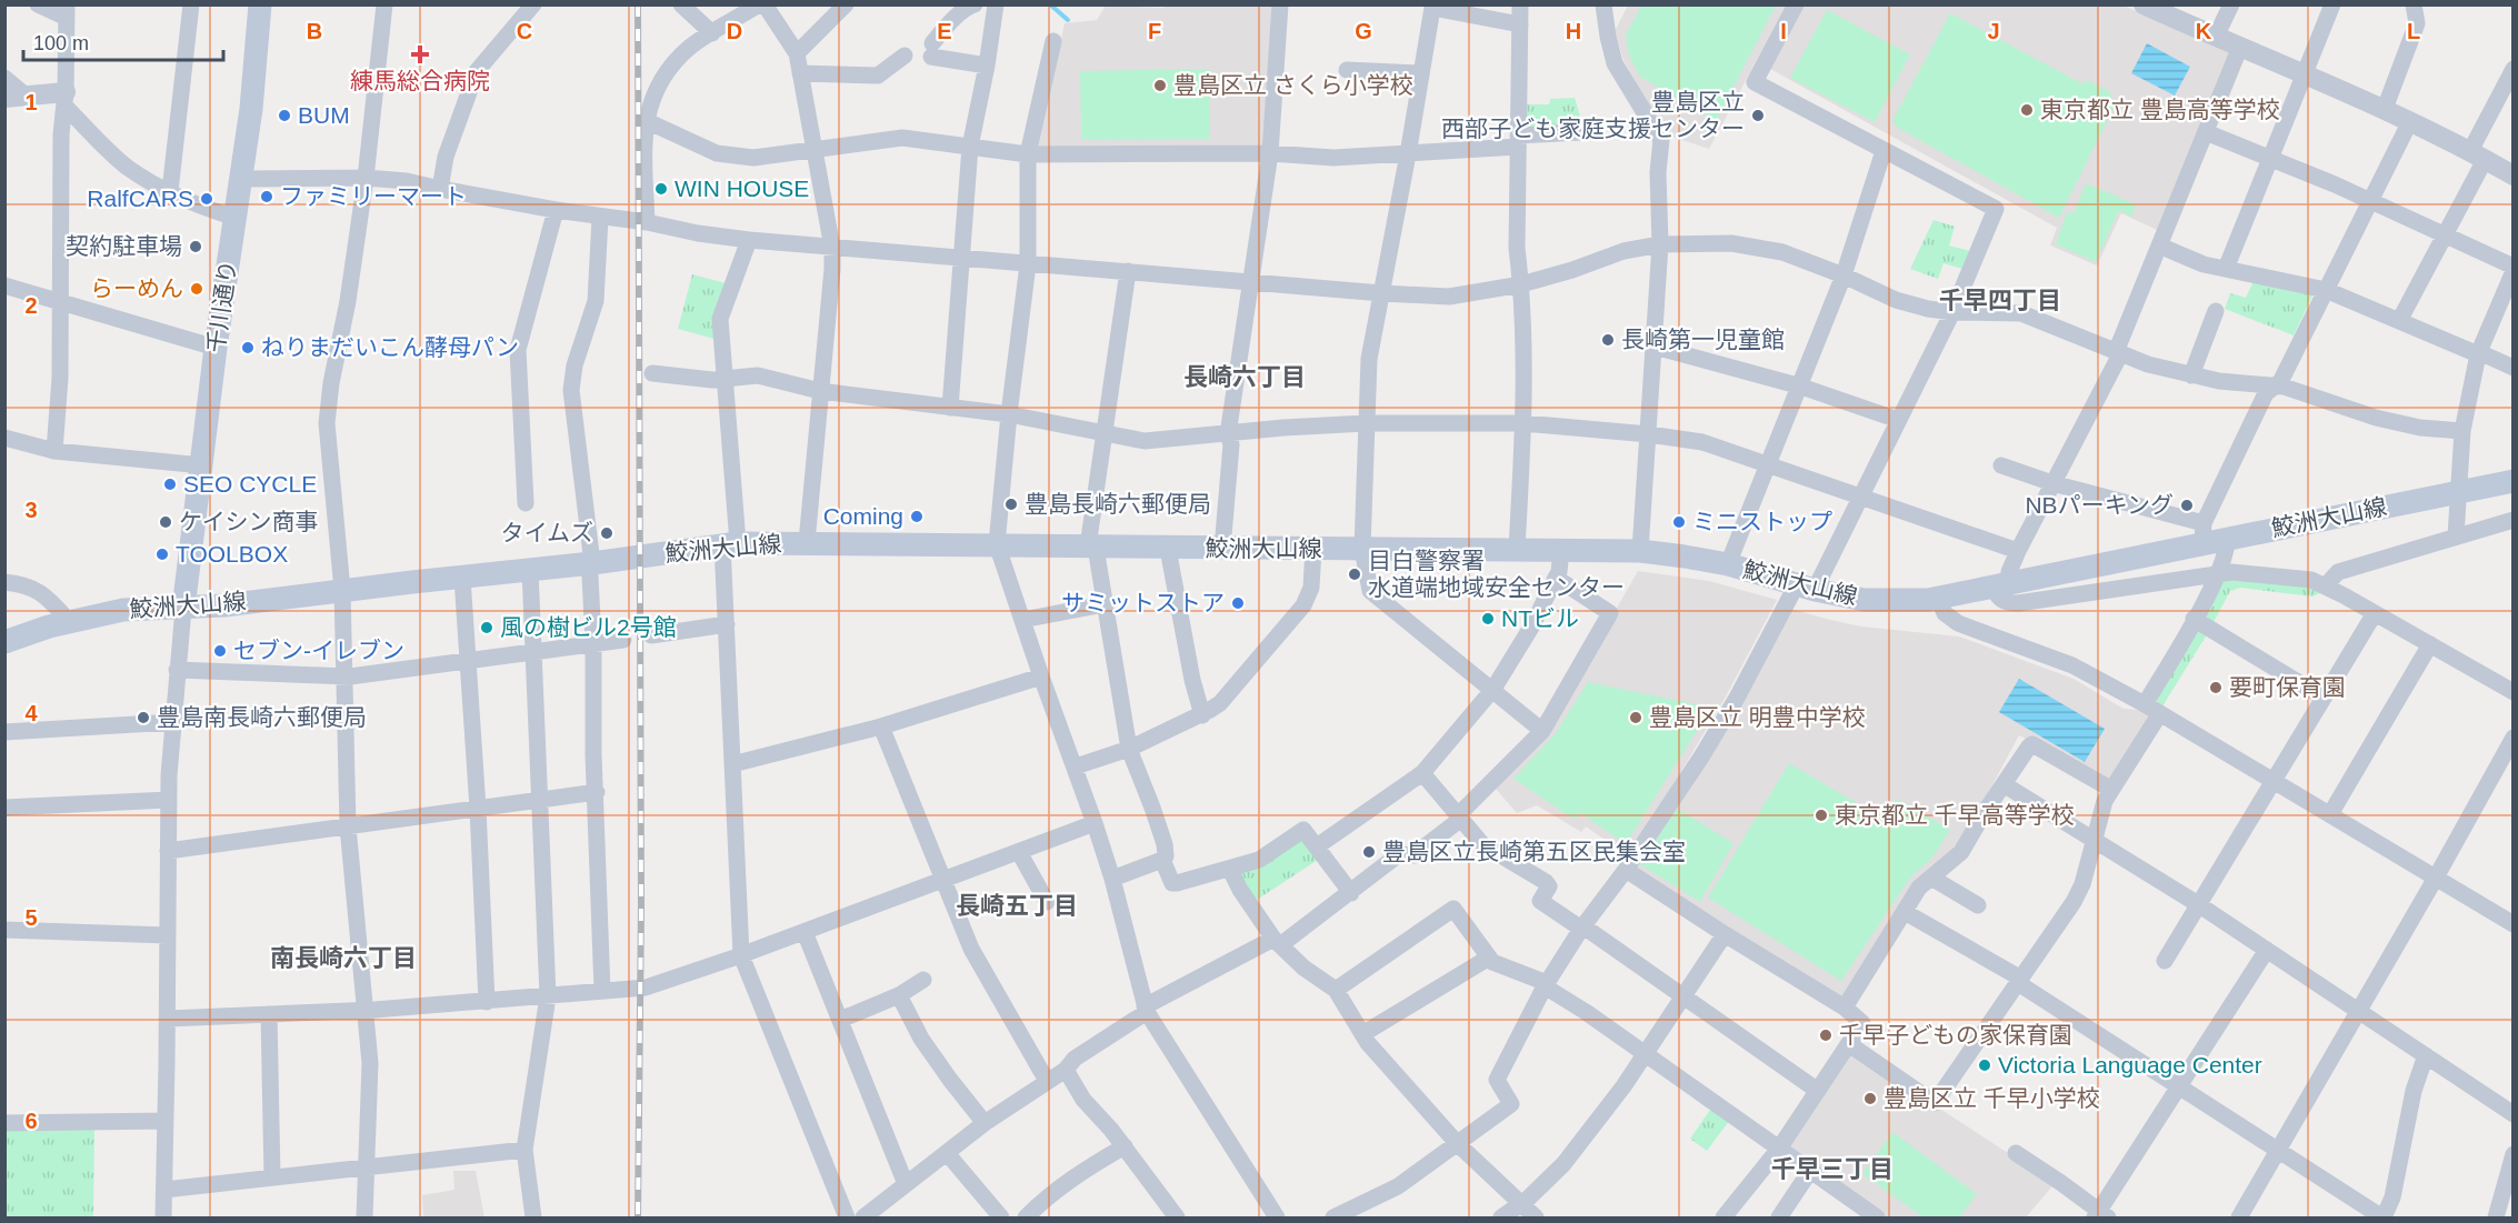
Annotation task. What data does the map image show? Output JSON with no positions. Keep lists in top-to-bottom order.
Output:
{
  "streets": {
    "main road": ["千川通り", "鮫洲大山線"]
  },
  "crossings": [
    ["千川通り", "鮫洲大山線"]
  ],
  "districts": [
    "千早四丁目",
    "長崎六丁目",
    "長崎五丁目",
    "南長崎六丁目",
    "千早三丁目"
  ],
  "places": {
    "health": ["練馬総合病院"],
    "other": [
      "豊島区立 さくら小学校",
      "東京都立 豊島高等学校",
      "BUM",
      "豊島区立 西部子ども家庭支援センター",
      "WIN HOUSE",
      "ファミリーマート",
      "RalfCARS",
      "契約駐車場",
      "らーめん",
      "長崎第一児童館",
      "ねりまだいこん酵母パン",
      "SEO CYCLE",
      "豊島長崎六郵便局",
      "NBパーキング",
      "Coming",
      "ケイシン商事",
      "ミニストップ",
      "タイムズ",
      "TOOLBOX",
      "目白警察署 水道端地域安全センター",
      "サミットストア",
      "NTビル",
      "風の樹ビル2号館",
      "セブン-イレブン",
      "要町保育園",
      "豊島南長崎六郵便局",
      "豊島区立 明豊中学校",
      "東京都立 千早高等学校",
      "豊島区立長崎第五区民集会室",
      "千早子どもの家保育園",
      "Victoria Language Center",
      "豊島区立 千早小学校"
    ]
  },
  "scale_bar": "100 m",
  "grid": {
    "columns": [
      "B",
      "C",
      "D",
      "E",
      "F",
      "G",
      "H",
      "I",
      "J",
      "K",
      "L"
    ],
    "rows": [
      "1",
      "2",
      "3",
      "4",
      "5",
      "6"
    ]
  }
}
